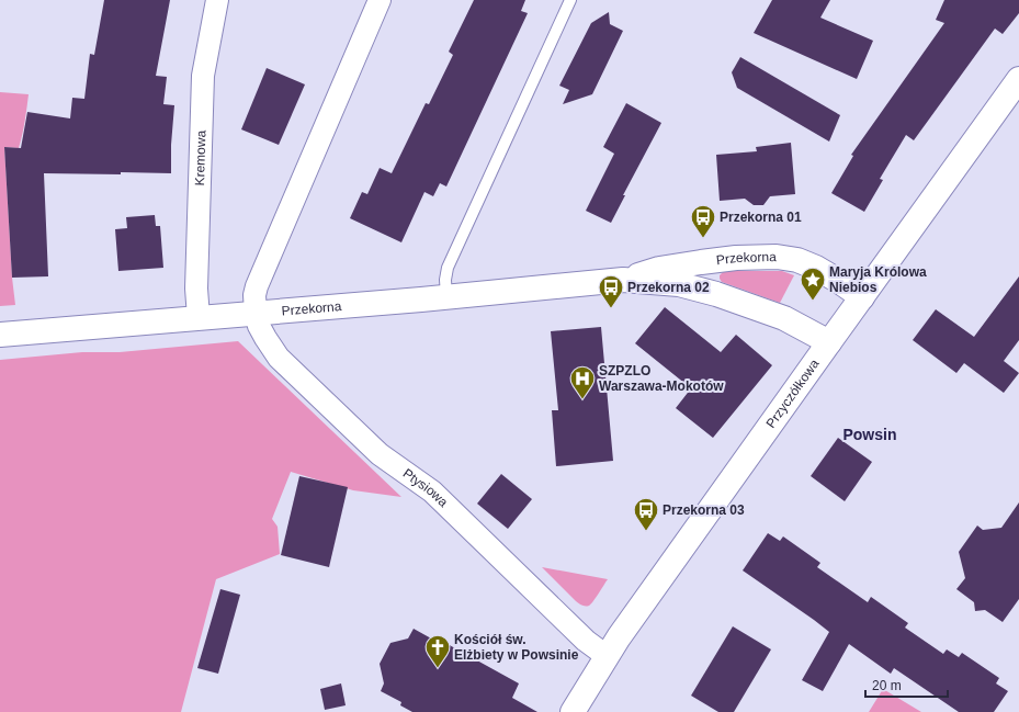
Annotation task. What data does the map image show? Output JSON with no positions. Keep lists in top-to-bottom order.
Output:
{
  "streets": {
    "street": [
      "Kremowa",
      "Przekorna",
      "Przyczółkowa",
      "Ptysiowa"
    ]
  },
  "crossings": [
    ["Kremowa", "Przekorna"],
    ["Przekorna", "Przyczółkowa"],
    ["Przekorna", "Ptysiowa"],
    ["Przyczółkowa", "Ptysiowa"]
  ],
  "districts": ["Powsin"],
  "places": {
    "bus stop": ["Przekorna 01", "Przekorna 02", "Przekorna 03"],
    "place": ["Maryja Królowa Niebios"],
    "hospital": ["SZPZLO Warszawa-Mokotów"],
    "church": ["Kościół św. Elżbiety w Powsinie"]
  },
  "scale_bar": "20 m"
}
